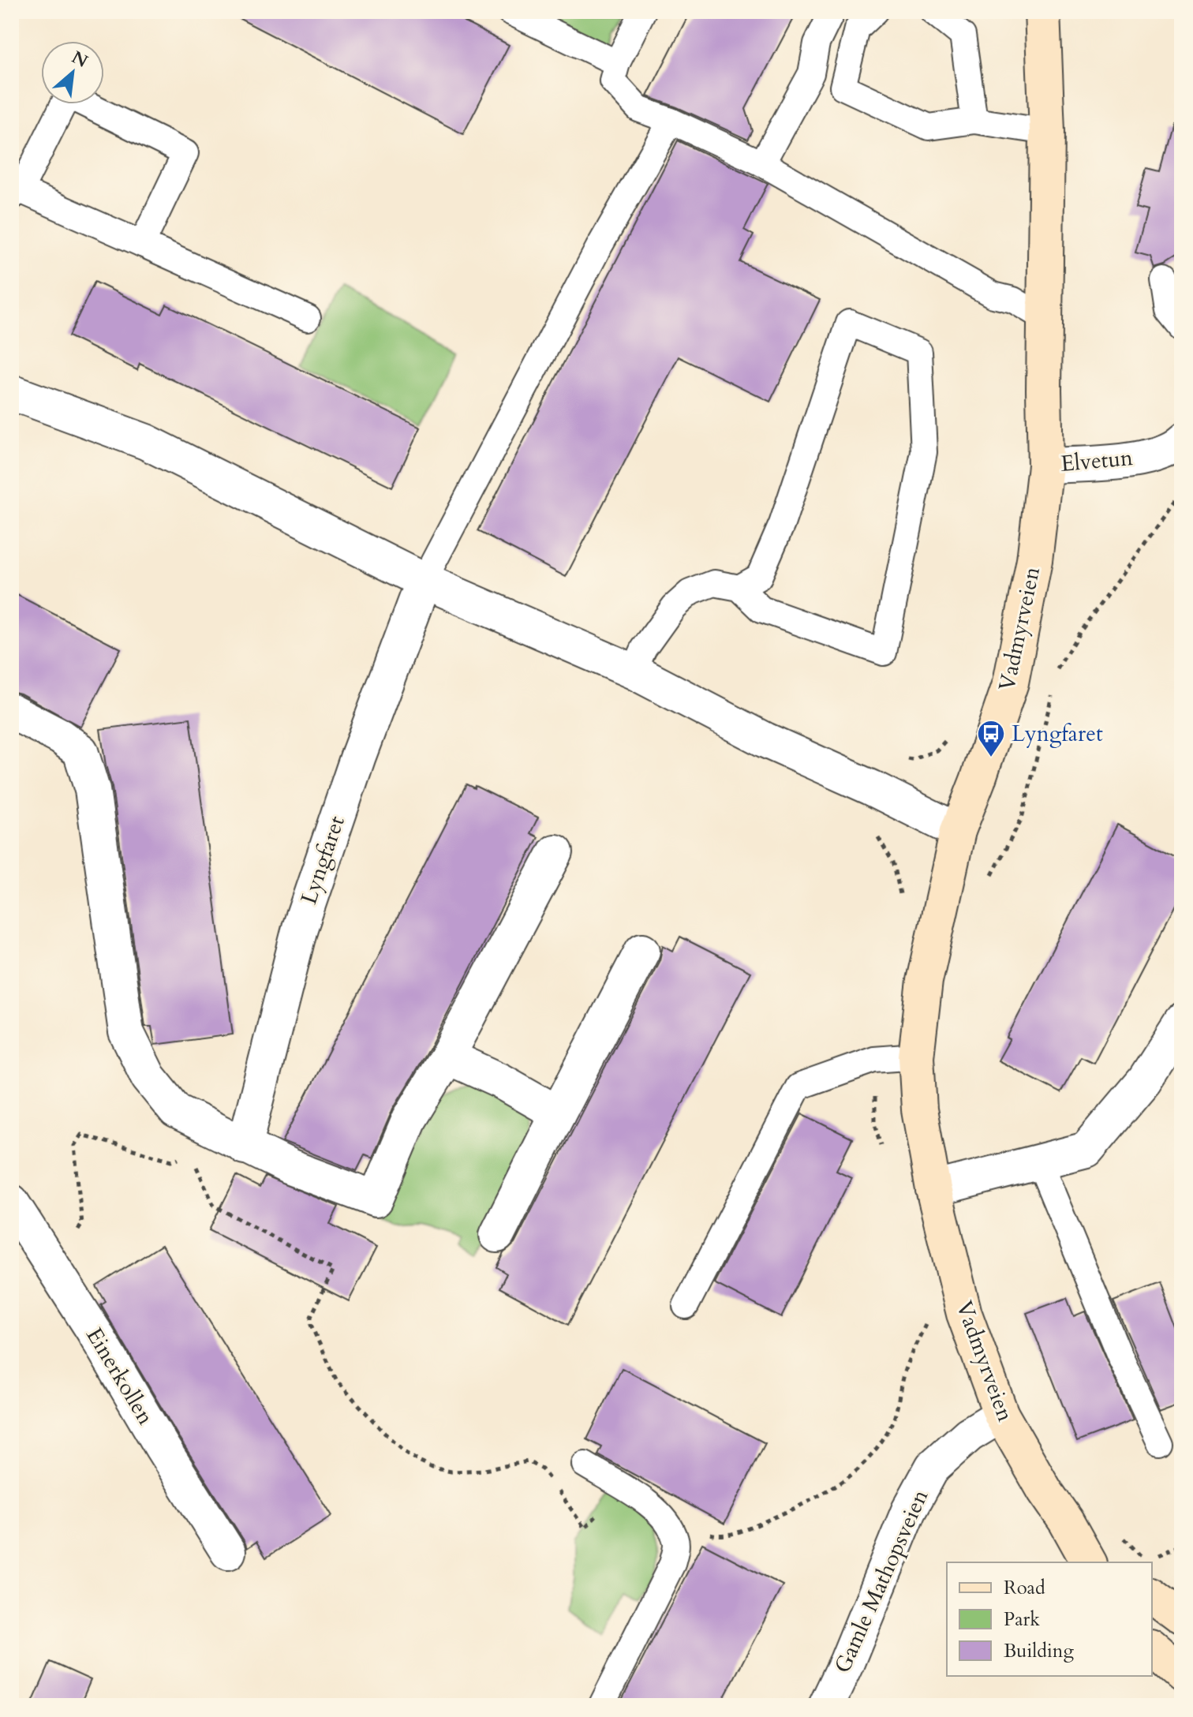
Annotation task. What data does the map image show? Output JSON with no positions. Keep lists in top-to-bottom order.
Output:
{
  "streets": {
    "main road": ["Vadmyrveien"],
    "street": [
      "Elvetun",
      "Lyngfaret",
      "Einerkollen",
      "Gamle Mathopsveien"
    ]
  },
  "crossings": [
    ["Elvetun", "Vadmyrveien"],
    ["Vadmyrveien", "Gamle Mathopsveien"]
  ],
  "places": {
    "bus stop": ["Lyngfaret"]
  },
  "legend": ["Road", "Park", "Building"],
  "north": "top right"
}
